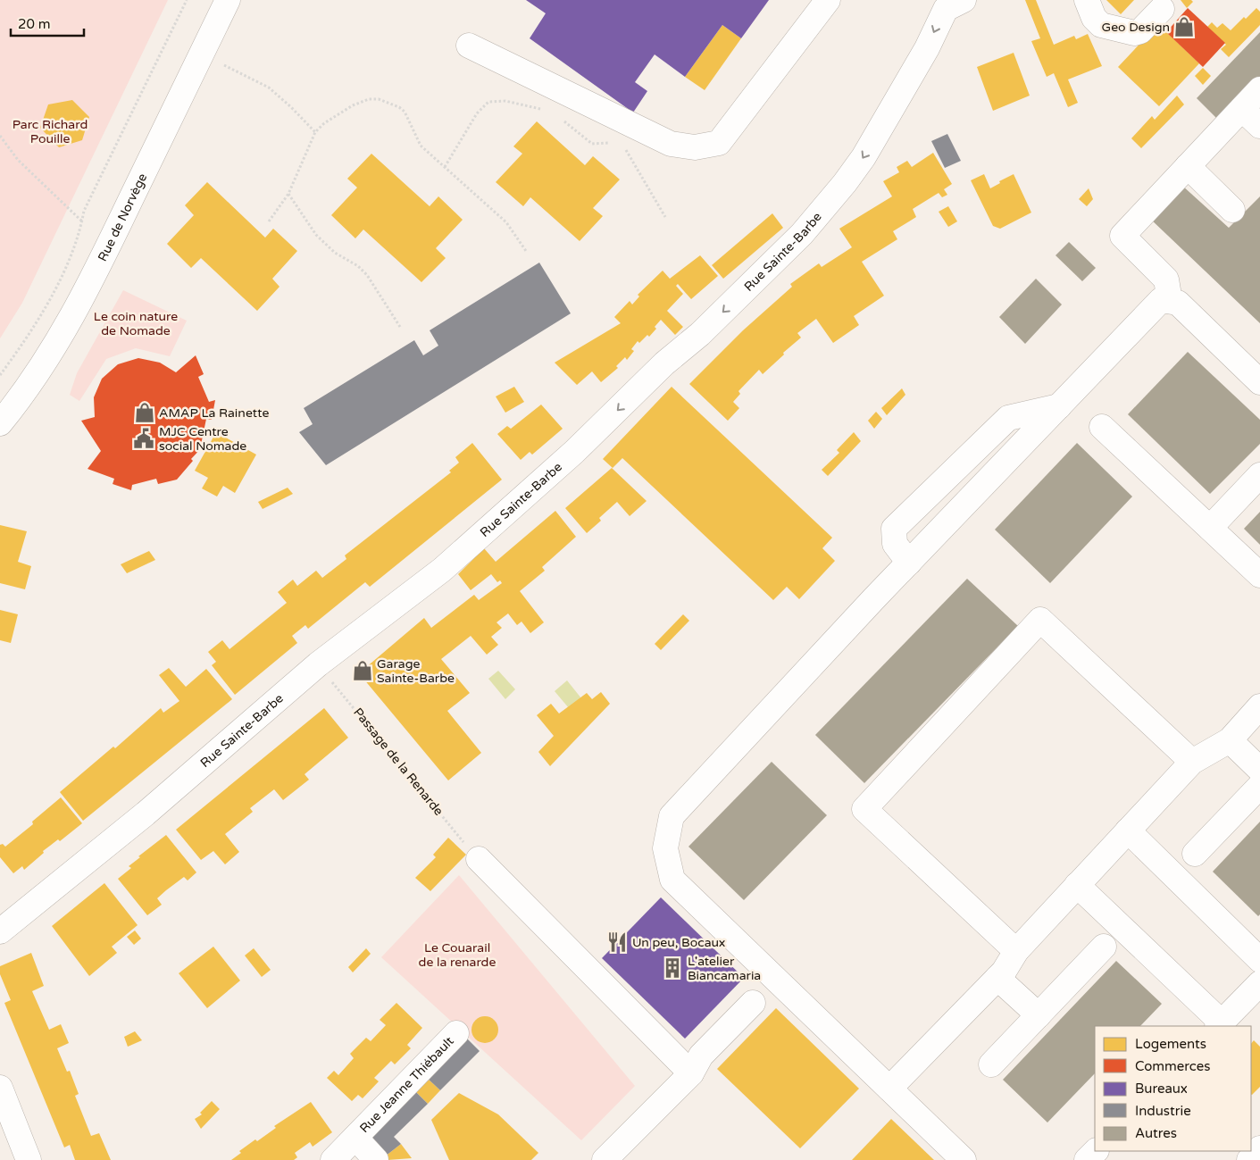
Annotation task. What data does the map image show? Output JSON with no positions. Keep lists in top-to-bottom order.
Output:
{
  "streets": {
    "street": ["Rue de Norvège", "Rue Sainte-Barbe", "Rue Jeanne Thiébault"],
    "path": ["Passage de la Renarde"]
  },
  "crossings": [
    ["Rue Sainte-Barbe", "Passage de la Renarde"]
  ],
  "one_way": ["Rue Sainte-Barbe"],
  "parks": ["Parc Richard Pouille", "Le coin nature de Nomade", "Le Couarail de la renarde"],
  "places": {
    "shop": ["Geo Design", "AMAP La Rainette", "Garage Sainte-Barbe"],
    "public building": ["MJC Centre social Nomade"],
    "restaurant": ["Un peu, Bocaux"],
    "building": ["L'atelier Biancamaria"]
  },
  "legend": [
    "Logements",
    "Commerces",
    "Bureaux",
    "Industrie",
    "Autres"
  ],
  "scale_bar": "20 m"
}
